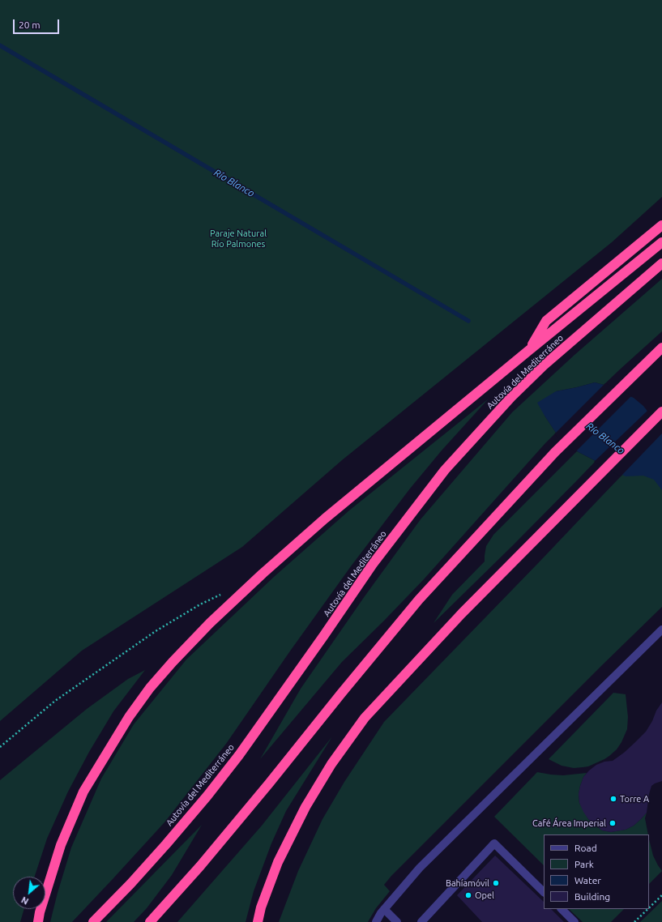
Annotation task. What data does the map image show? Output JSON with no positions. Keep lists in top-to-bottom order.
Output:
{
  "streets": {
    "highway": ["Autovía del Mediterráneo"]
  },
  "water": ["Río Blanco"],
  "parks": ["Paraje Natural Río Palmones"],
  "places": [
    "Torre A",
    "Café Área Imperial",
    "Bahíamóvil",
    "Opel"
  ],
  "legend": [
    "Road",
    "Park",
    "Water",
    "Building"
  ],
  "scale_bar": "20 m",
  "north": "bottom left"
}
